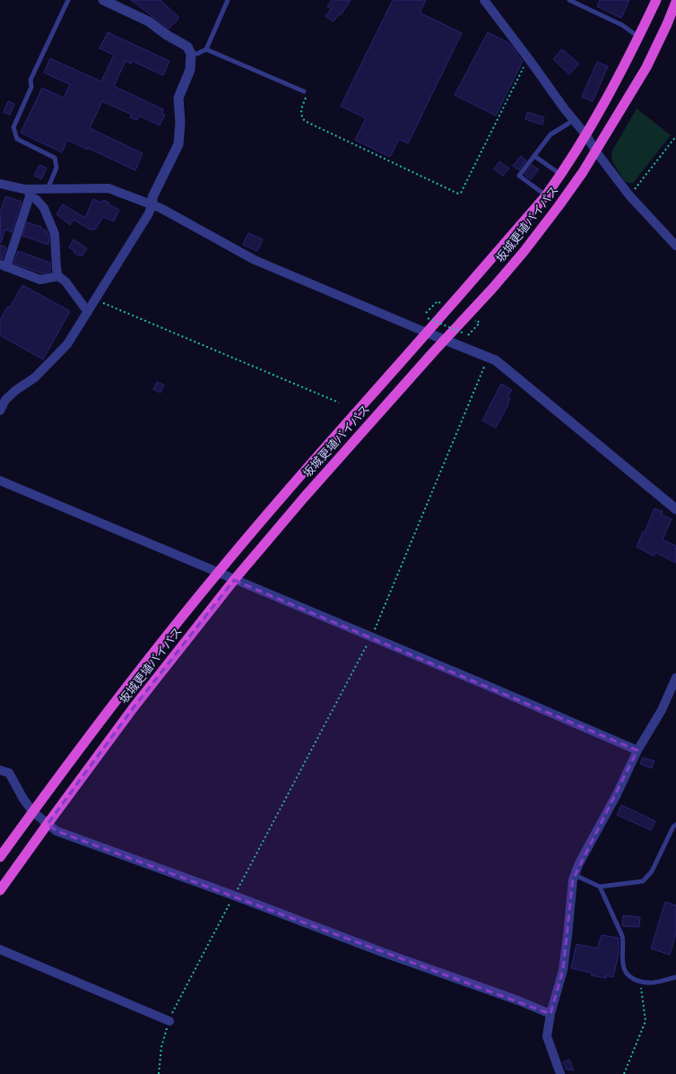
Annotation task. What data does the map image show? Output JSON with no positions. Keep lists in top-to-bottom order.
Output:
{
  "streets": {
    "highway": ["坂城更埴バイパス"]
  }
}
